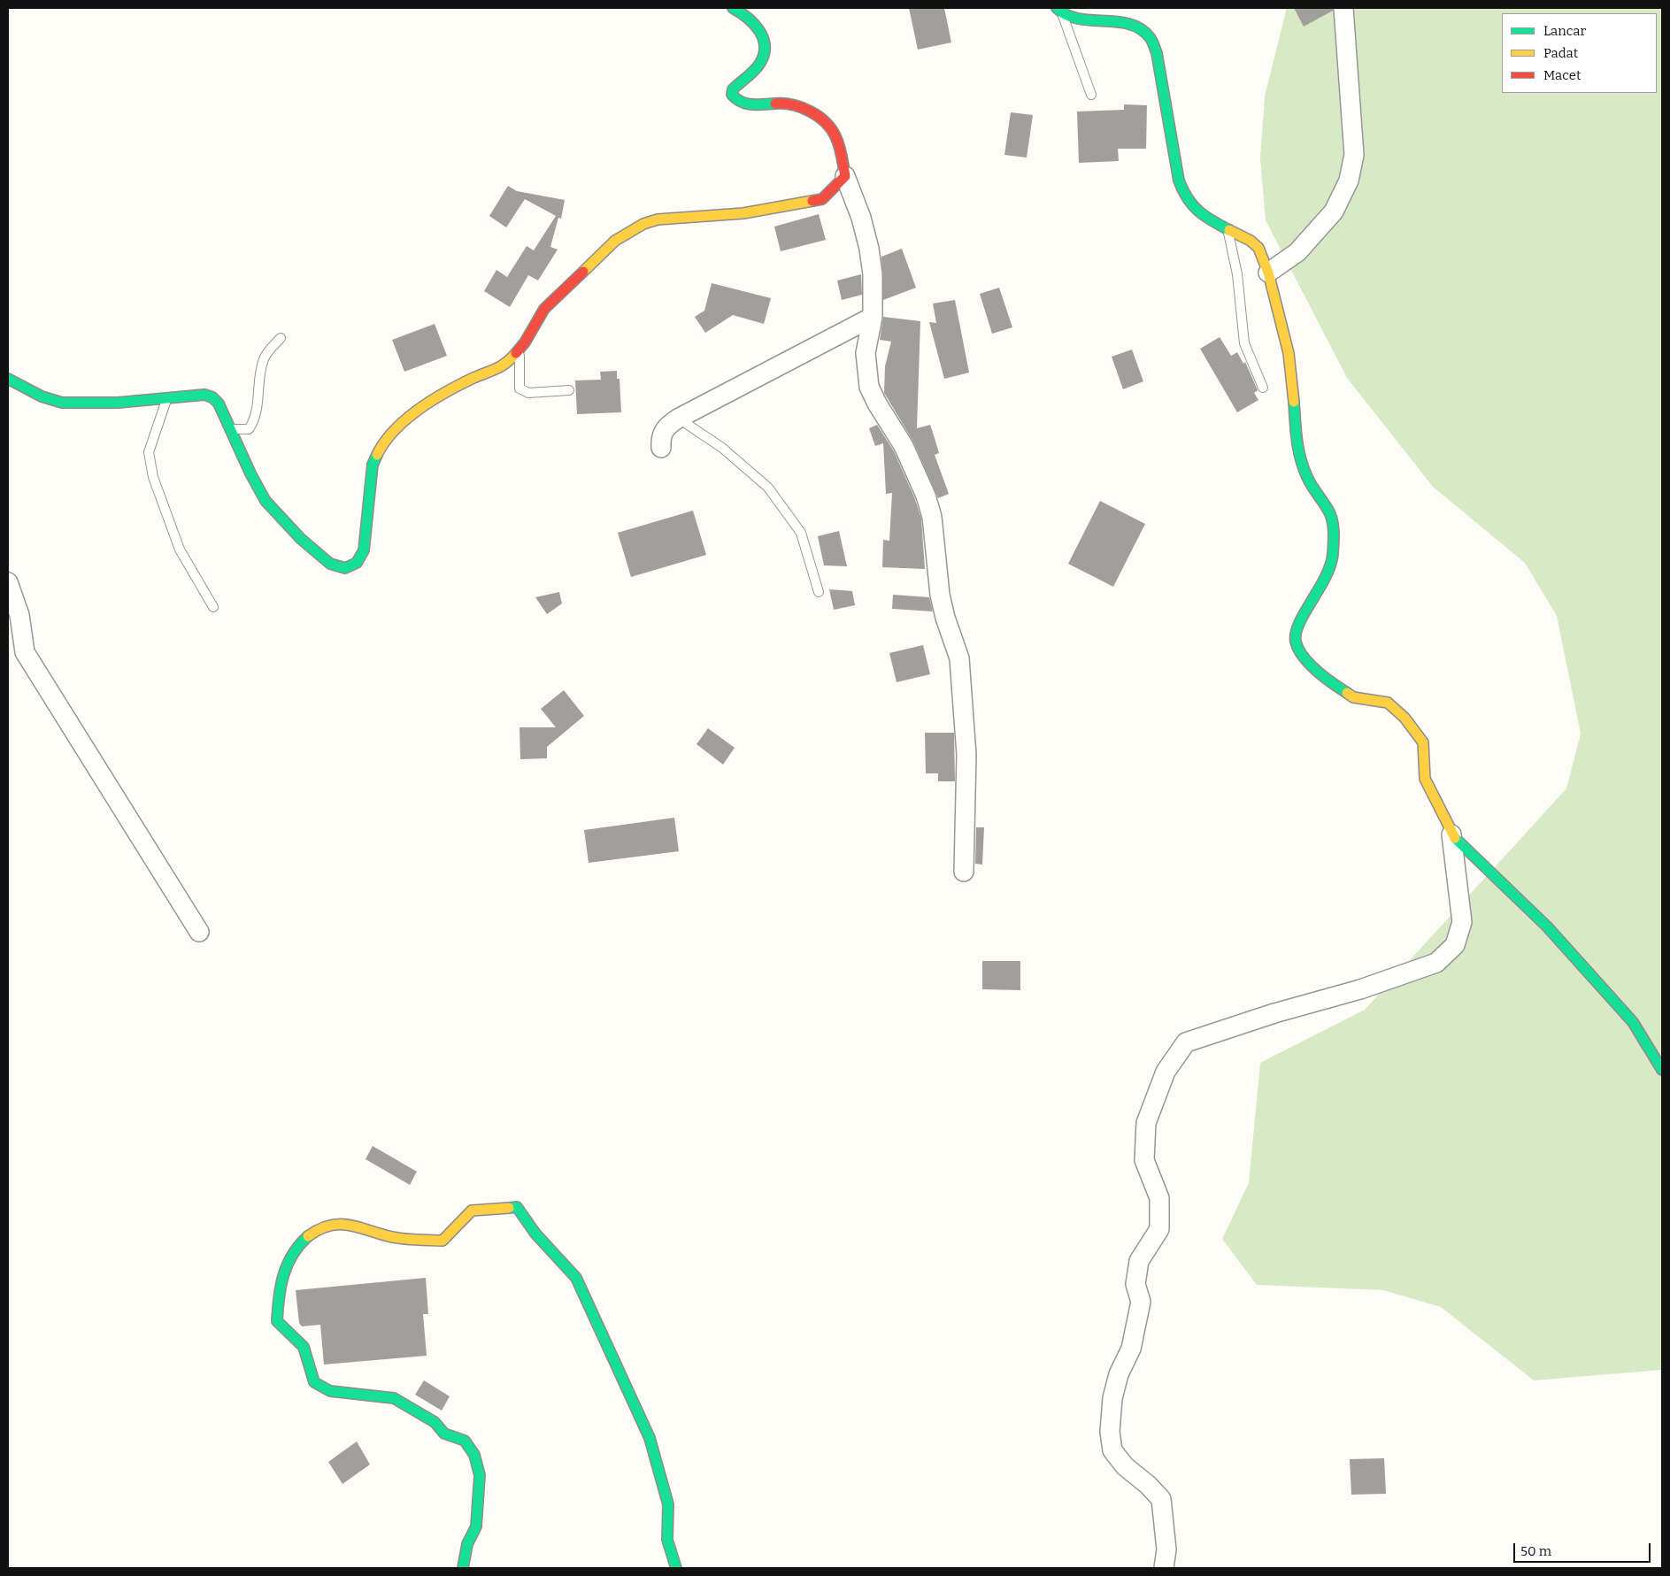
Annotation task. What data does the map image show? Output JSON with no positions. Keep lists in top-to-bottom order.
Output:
{
  "legend": ["Lancar", "Padat", "Macet"],
  "scale_bar": "50 m"
}
